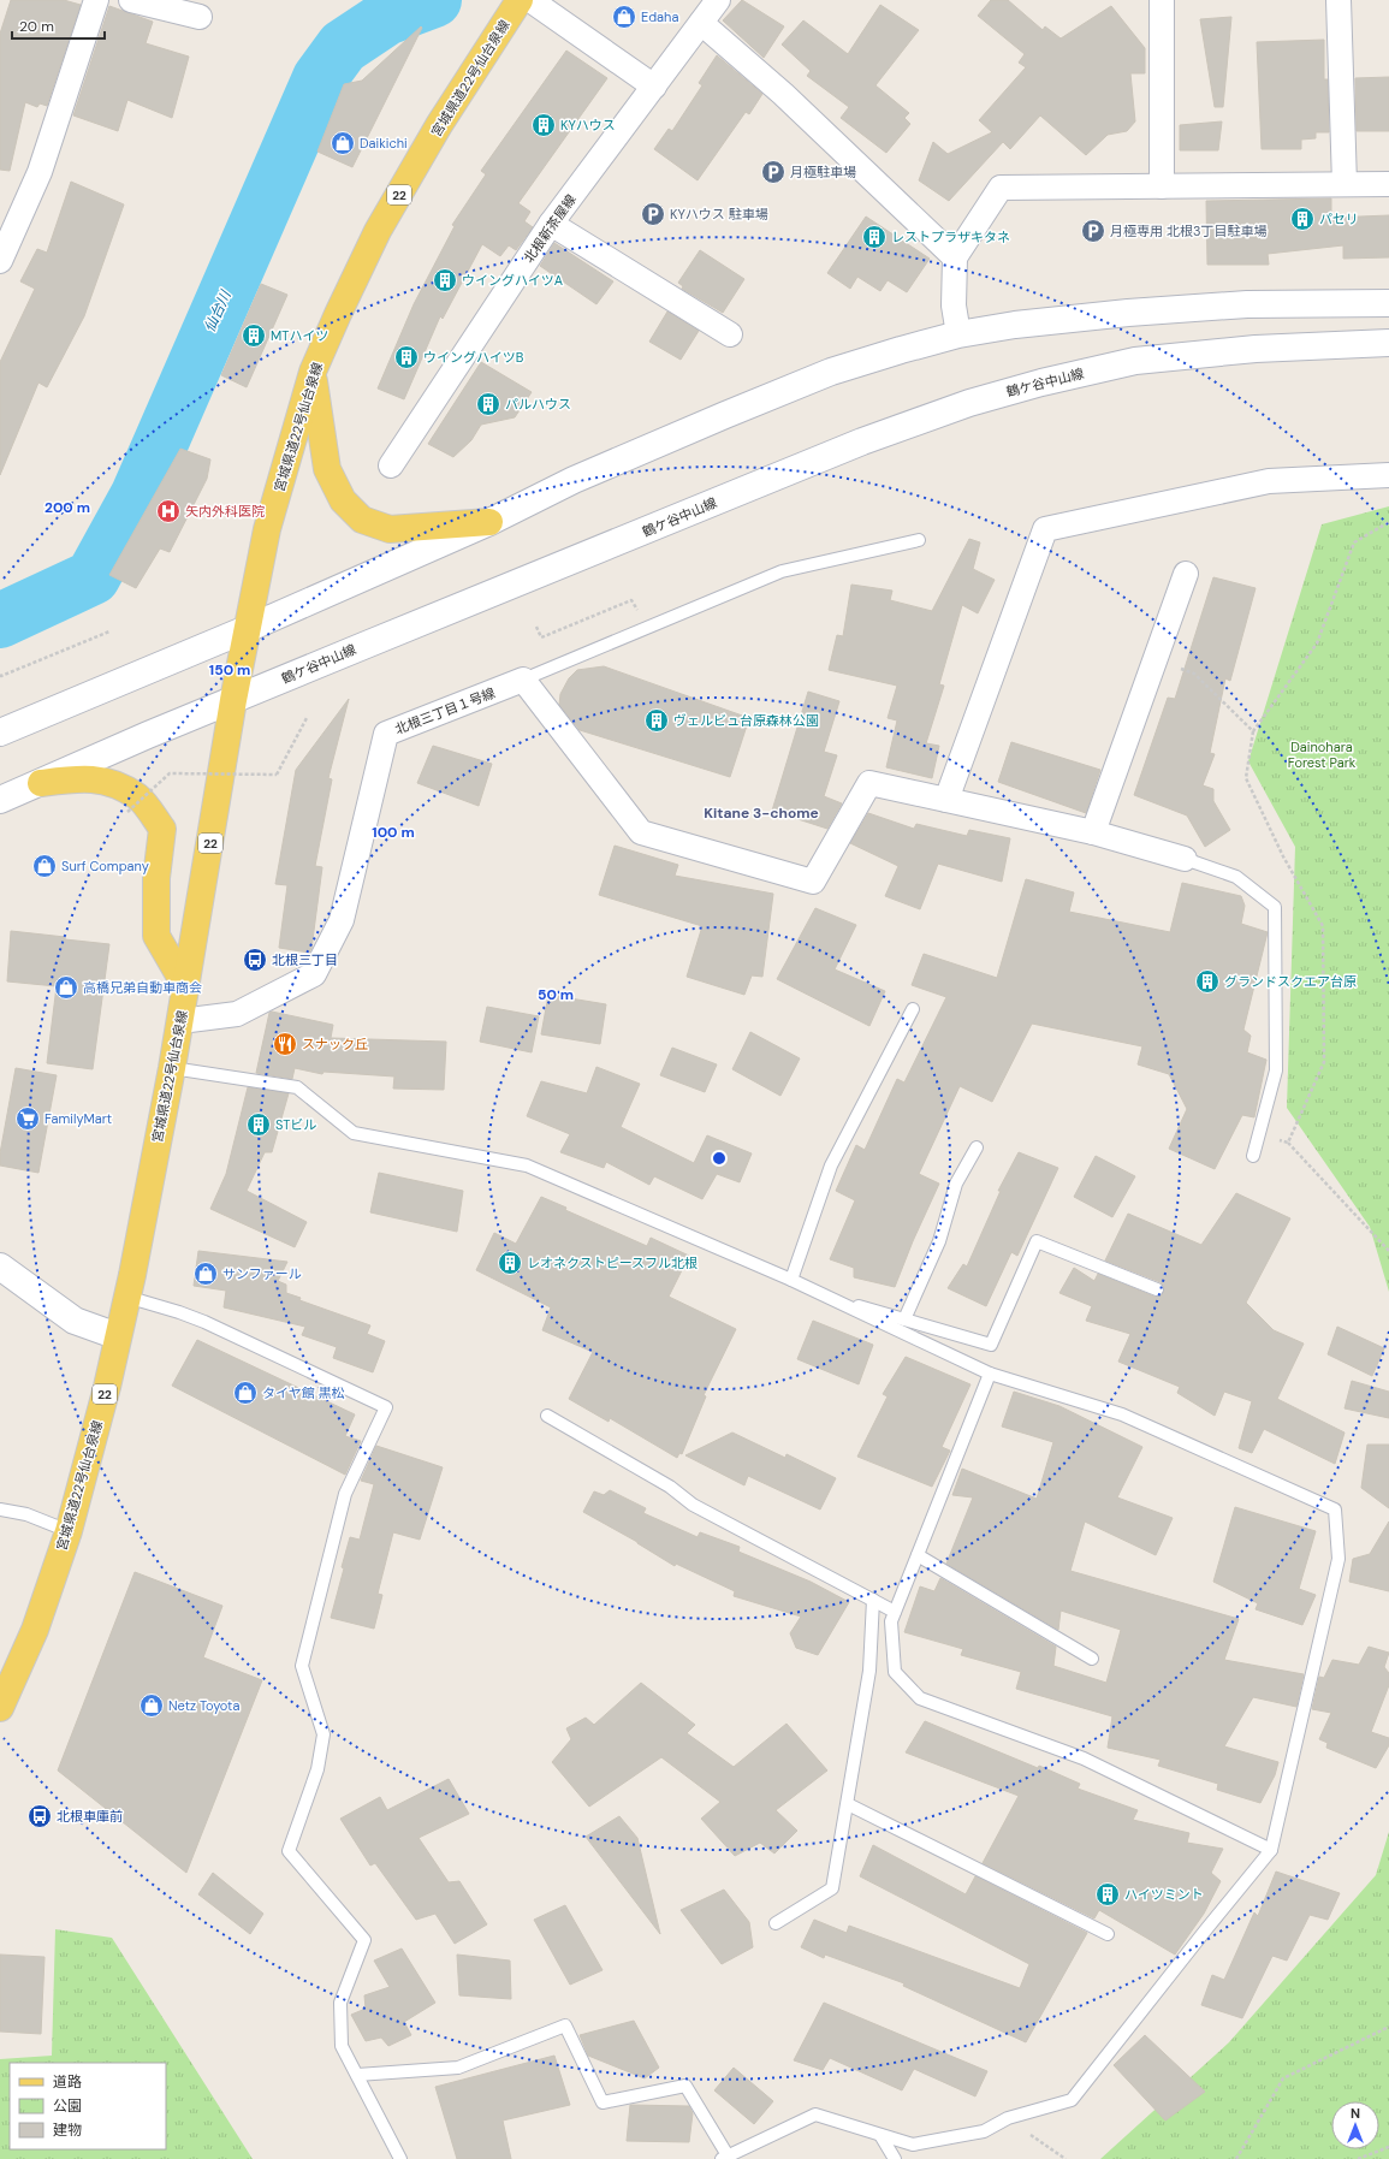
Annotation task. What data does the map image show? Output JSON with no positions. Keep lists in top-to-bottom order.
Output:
{
  "streets": {
    "main road": ["宮城県道22号仙台泉線", "22"],
    "street": ["北根新茶屋線", "鶴ケ谷中山線", "北根三丁目１号線"]
  },
  "crossings": [
    ["宮城県道22号仙台泉線", "鶴ケ谷中山線"],
    ["宮城県道22号仙台泉線", "北根三丁目１号線"]
  ],
  "districts": ["Kitane 3-chome"],
  "water": ["仙台川"],
  "parks": ["Dainohara Forest Park"],
  "places": {
    "shop": [
      "Edaha",
      "Daikichi",
      "Surf Company",
      "高橋兄弟自動車商会",
      "サンファール",
      "タイヤ館 黒松",
      "Netz Toyota"
    ],
    "building": [
      "KYハウス",
      "パセリ",
      "レストプラザキタネ",
      "ウイングハイツA",
      "MTハイツ",
      "ウイングハイツB",
      "パルハウス",
      "ヴェルビュ台原森林公園",
      "グランドスクエア台原",
      "STビル",
      "レオネクストピースフル北根",
      "ハイツミント"
    ],
    "parking": ["月極駐車場", "KYハウス 駐車場", "月極専用 北根3丁目駐車場"],
    "hospital": ["矢内外科医院"],
    "bus stop": ["北根三丁目", "北根車庫前"],
    "restaurant": ["スナック丘"],
    "supermarket": ["FamilyMart"]
  },
  "legend": ["道路", "公園", "建物"],
  "scale_bar": "20 m",
  "north": "top",
  "rings": [
    "200 m",
    "150 m",
    "100 m",
    "50 m"
  ]
}
